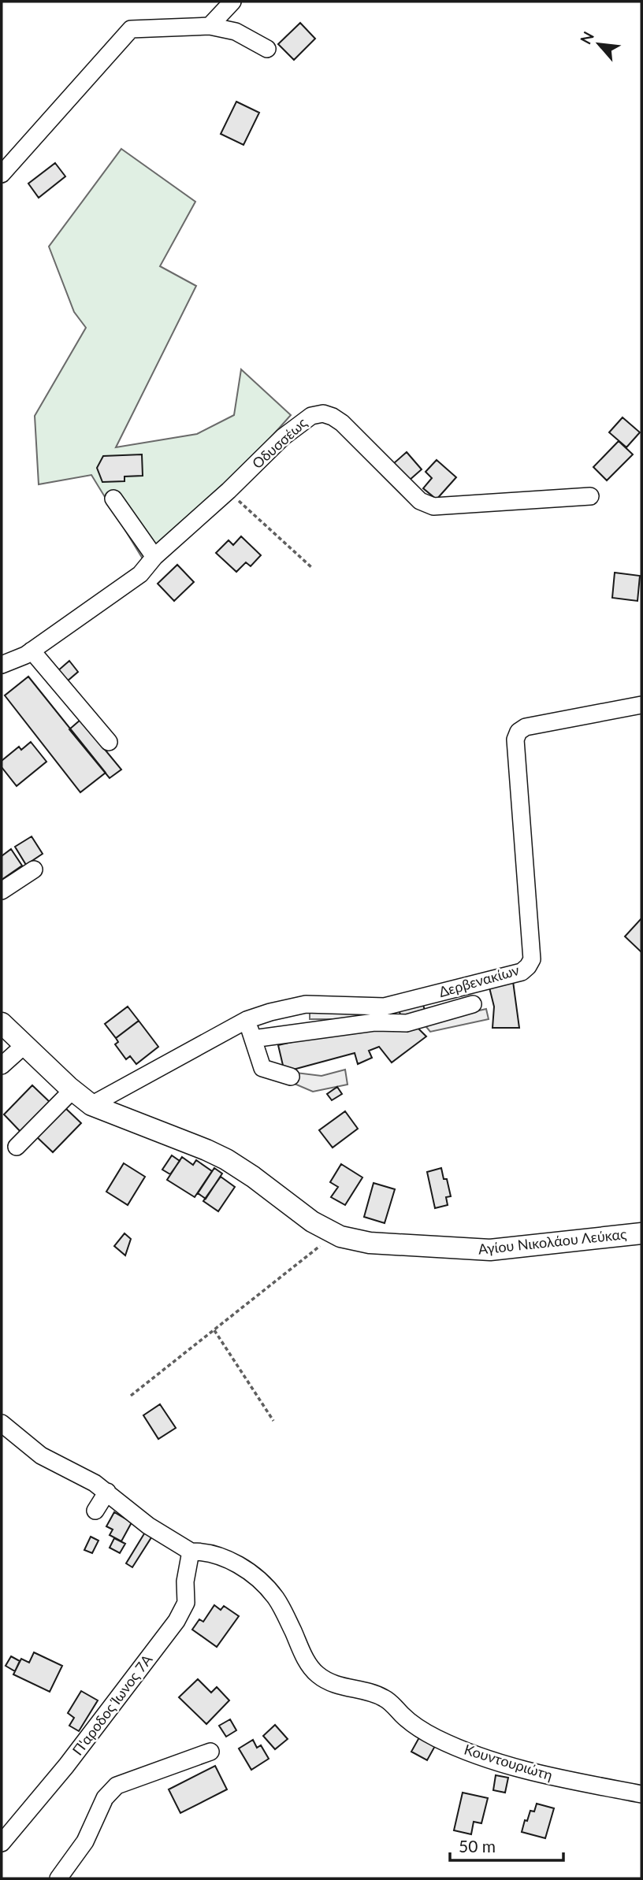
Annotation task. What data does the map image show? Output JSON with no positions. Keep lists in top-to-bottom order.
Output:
{
  "streets": {
    "main road": ["Αγίου Νικολάου Λεύκας"],
    "street": [
      "Οδυσσέως",
      "Δερβενακίων",
      "Π'αροδος Ίωνος 7Α",
      "Κουντουριώτη"
    ]
  },
  "crossings": [
    ["Δερβενακίων", "Αγίου Νικολάου Λεύκας"],
    ["Π'αροδος Ίωνος 7Α", "Κουντουριώτη"]
  ],
  "scale_bar": "50 m",
  "north": "top left"
}
